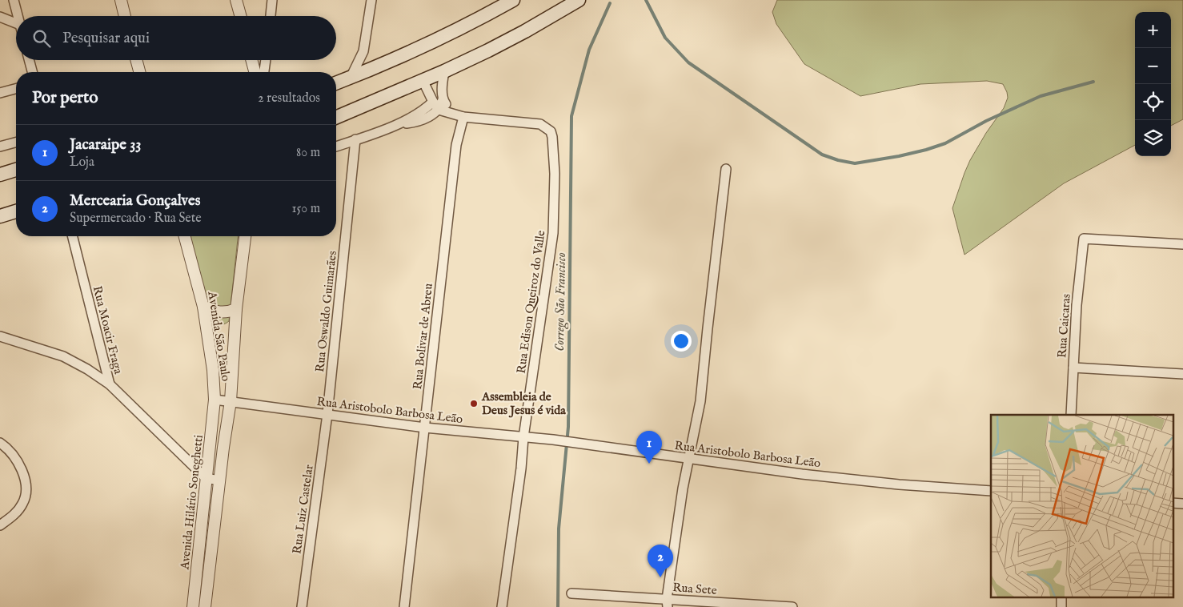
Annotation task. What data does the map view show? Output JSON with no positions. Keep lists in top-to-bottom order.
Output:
{
  "streets": {
    "street": [
      "Rua Edison Queiroz do Valle",
      "Rua Oswaldo Guimarães",
      "Rua Caicaras",
      "Rua Moacir Fraga",
      "Avenida São Paulo",
      "Rua Bolivar de Abreu",
      "Rua Aristobolo Barbosa Leão",
      "Avenida Hilário Soneghetti",
      "Rua Luiz Castelar",
      "Rua Sete"
    ]
  },
  "crossings": [
    ["Rua Edison Queiroz do Valle", "Rua Bolivar de Abreu"],
    ["Rua Edison Queiroz do Valle", "Rua Aristobolo Barbosa Leão"],
    ["Rua Oswaldo Guimarães", "Rua Aristobolo Barbosa Leão"],
    ["Rua Oswaldo Guimarães", "Rua Luiz Castelar"],
    ["Rua Moacir Fraga", "Avenida Hilário Soneghetti"],
    ["Avenida São Paulo", "Rua Aristobolo Barbosa Leão"],
    ["Avenida São Paulo", "Avenida Hilário Soneghetti"],
    ["Rua Bolivar de Abreu", "Rua Aristobolo Barbosa Leão"],
    ["Rua Aristobolo Barbosa Leão", "Avenida Hilário Soneghetti"],
    ["Rua Aristobolo Barbosa Leão", "Rua Luiz Castelar"]
  ],
  "water": ["Corrego São Francisco"],
  "places": ["Assembleia de Deus Jesus é vida"],
  "page": {
    "map_buttons": ["+", "−"],
    "search": "Pesquisar aqui",
    "heading": ["Por perto", "2 resultados"],
    "list": [
      {
        "mark": "1",
        "name": "Jacaraipe 33",
        "note": "Loja",
        "value": "80 m"
      },
      {
        "mark": "2",
        "name": "Mercearia Gonçalves",
        "note": "Supermercado · Rua Sete",
        "value": "150 m"
      }
    ],
    "pins": ["1", "2"]
  }
}
